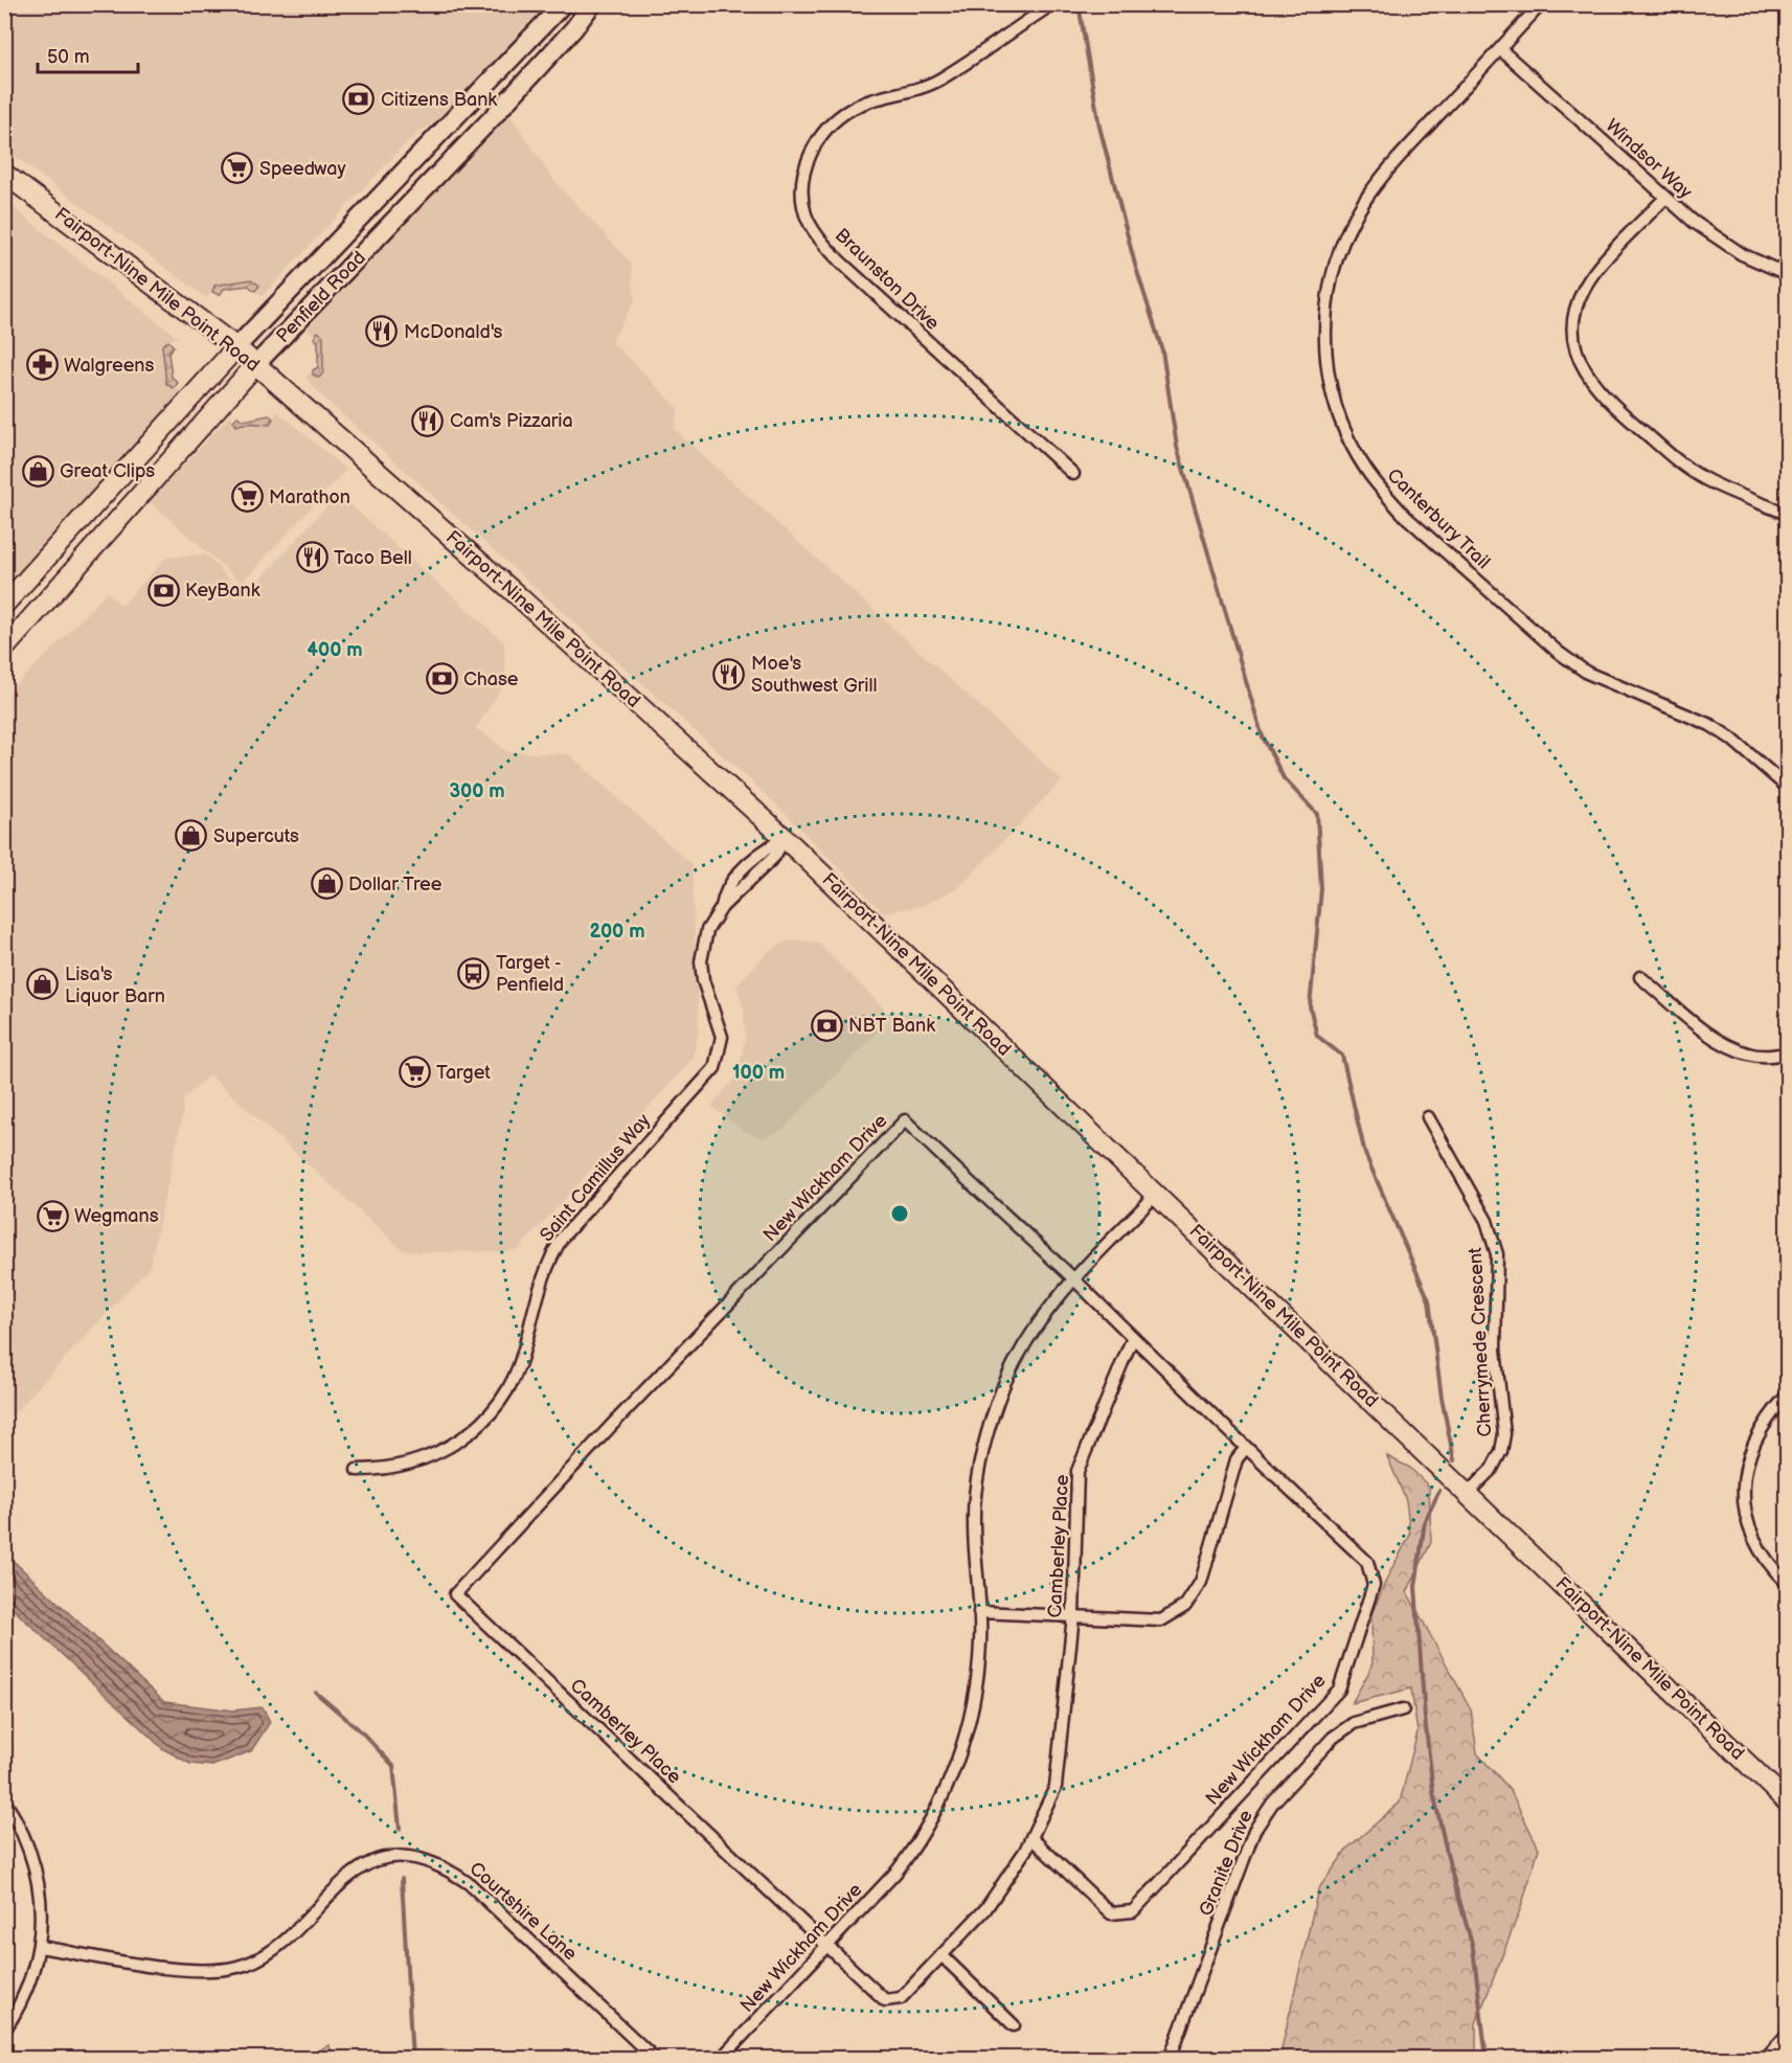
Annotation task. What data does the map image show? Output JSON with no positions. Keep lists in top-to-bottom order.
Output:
{
  "streets": {
    "main road": ["Fairport-Nine Mile Point Road", "Penfield Road"],
    "street": [
      "Windsor Way",
      "Braunston Drive",
      "Canterbury Trail",
      "Saint Camillus Way",
      "New Wickham Drive",
      "Cherrymede Crescent",
      "Camberley Place",
      "Granite Drive",
      "Courtshire Lane"
    ]
  },
  "crossings": [
    ["Windsor Way", "Canterbury Trail"],
    ["Fairport-Nine Mile Point Road", "Penfield Road"],
    ["Fairport-Nine Mile Point Road", "Saint Camillus Way"],
    ["Fairport-Nine Mile Point Road", "New Wickham Drive"],
    ["Fairport-Nine Mile Point Road", "Cherrymede Crescent"],
    ["New Wickham Drive", "Camberley Place"]
  ],
  "places": {
    "bank": [
      "Citizens Bank",
      "KeyBank",
      "Chase",
      "NBT Bank"
    ],
    "supermarket": [
      "Speedway",
      "Marathon",
      "Target",
      "Wegmans"
    ],
    "restaurant": [
      "McDonald's",
      "Cam's Pizzaria",
      "Taco Bell",
      "Moe's Southwest Grill"
    ],
    "pharmacy": ["Walgreens"],
    "shop": [
      "Great Clips",
      "Supercuts",
      "Dollar Tree",
      "Lisa's Liquor Barn"
    ],
    "bus stop": ["Target - Penfield"]
  },
  "scale_bar": "50 m",
  "rings": [
    "400 m",
    "300 m",
    "200 m",
    "100 m"
  ]
}
